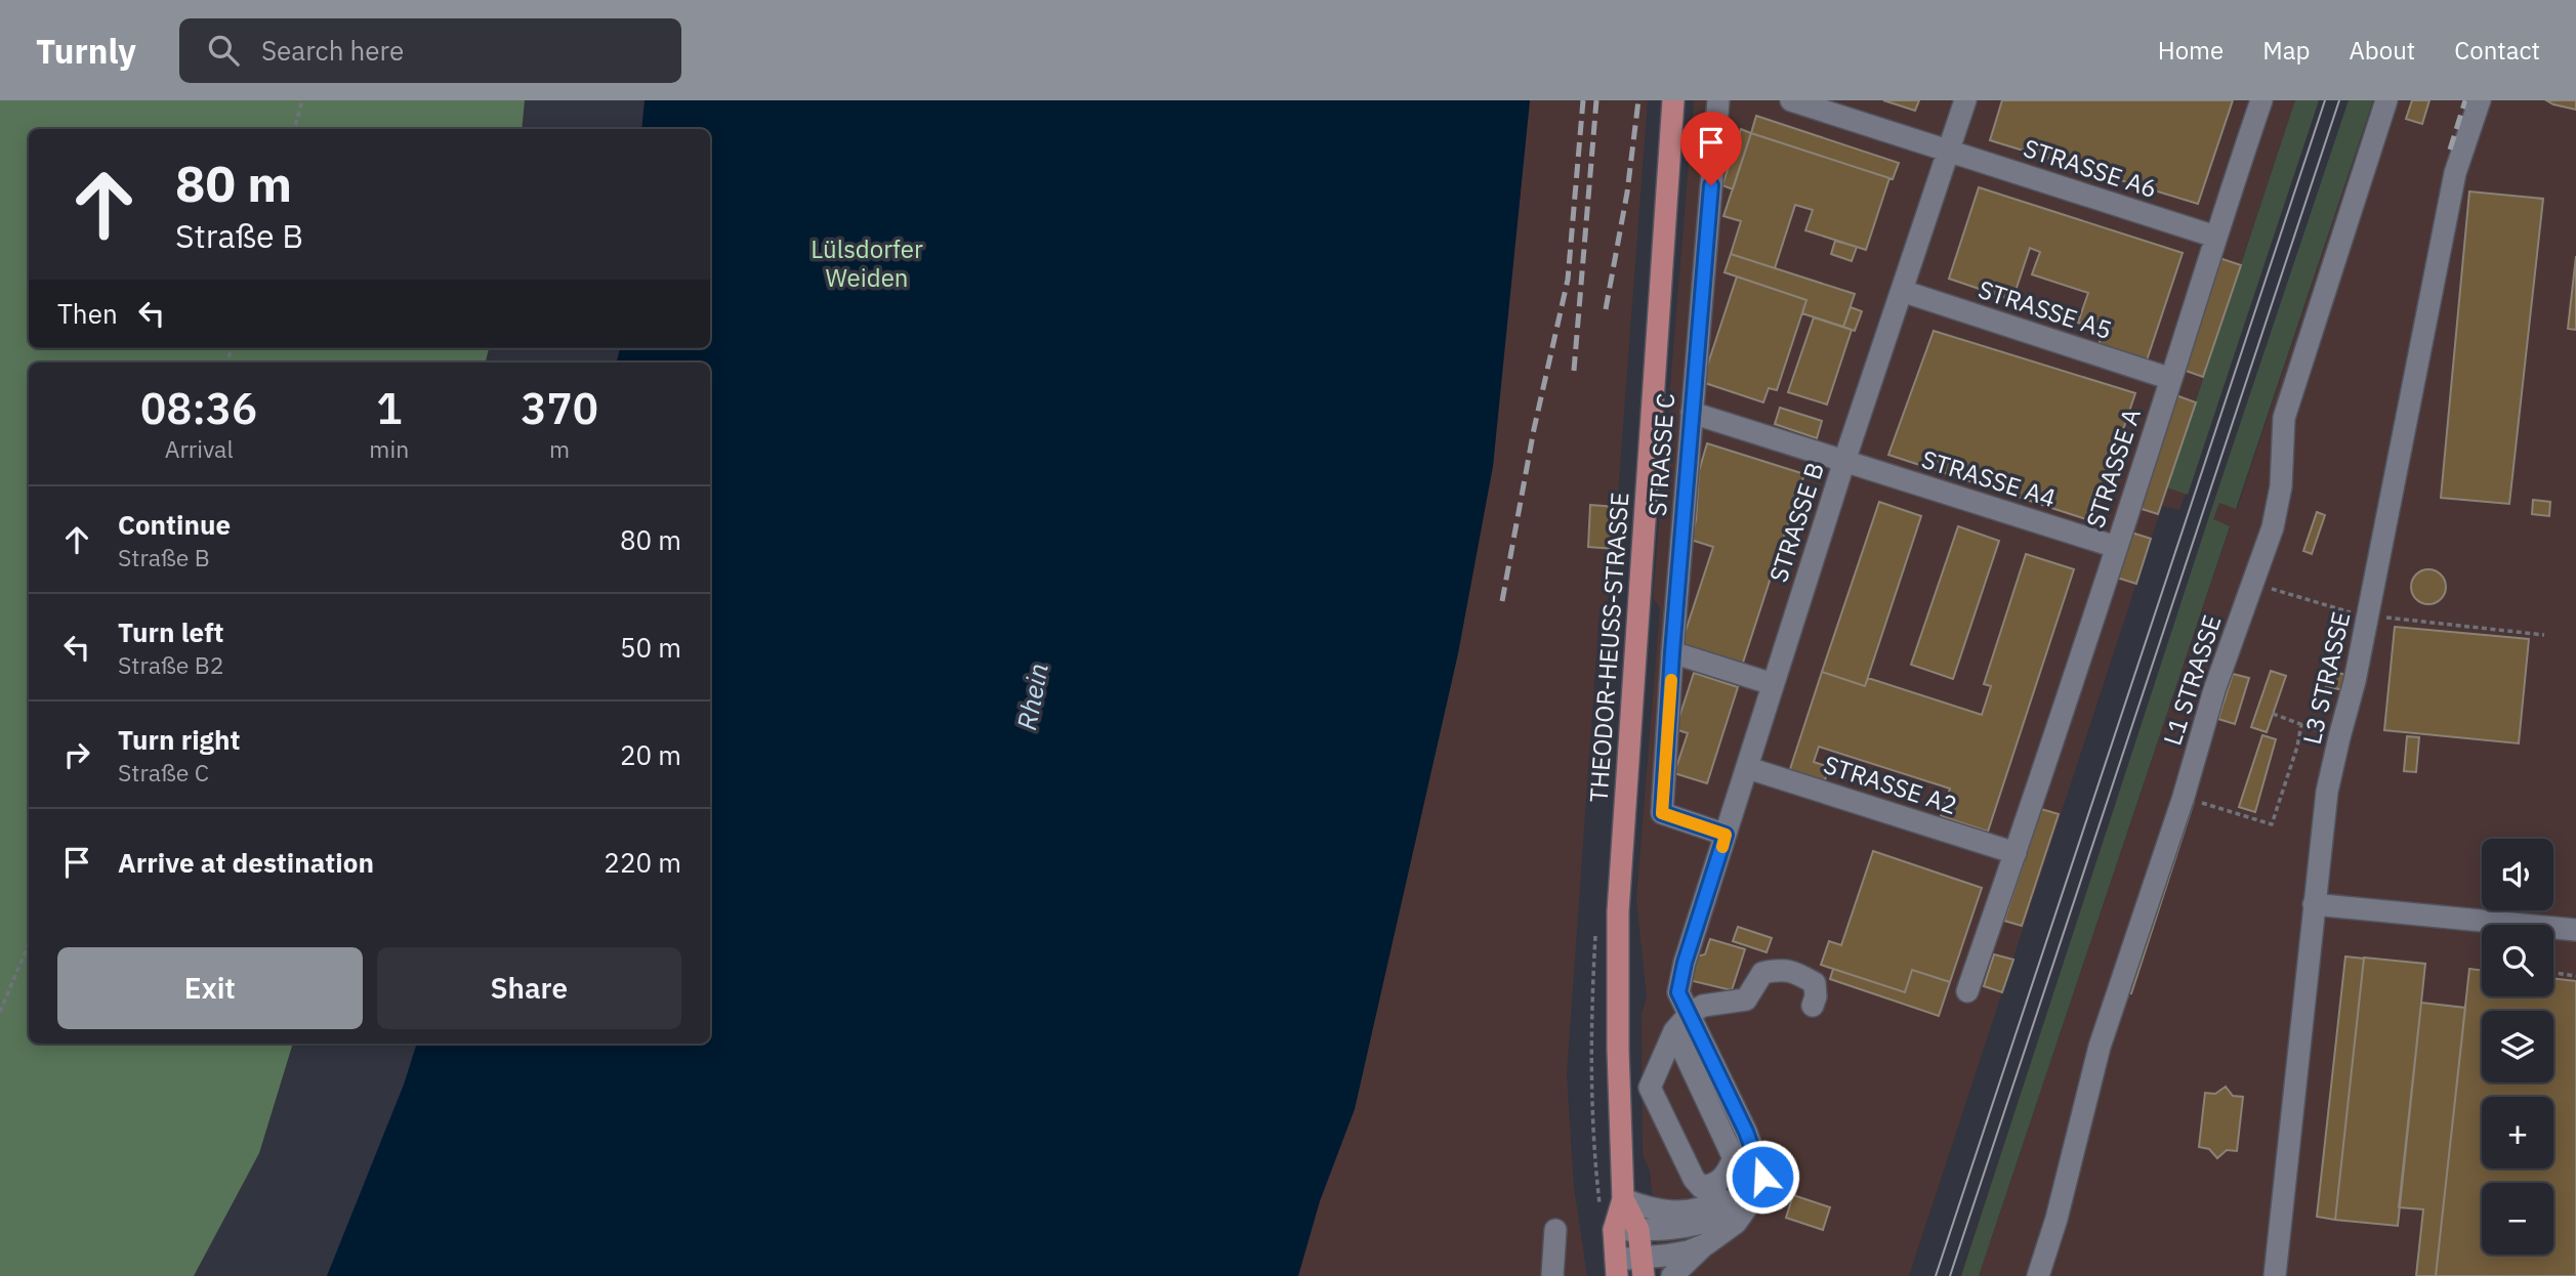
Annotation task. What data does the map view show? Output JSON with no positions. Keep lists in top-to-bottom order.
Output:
{
  "streets": {
    "main road": ["THEODOR-HEUSS-STRASSE"],
    "lane": [
      "STRASSE A6",
      "STRASSE A5",
      "STRASSE C",
      "STRASSE A",
      "STRASSE A4",
      "STRASSE B",
      "L3 STRASSE",
      "L1 STRASSE",
      "STRASSE A2"
    ]
  },
  "crossings": [
    ["STRASSE A6", "STRASSE A"],
    ["STRASSE A6", "STRASSE B"],
    ["STRASSE A5", "STRASSE A"],
    ["STRASSE A5", "STRASSE B"],
    ["STRASSE C", "STRASSE A4"],
    ["STRASSE C", "STRASSE B"],
    ["STRASSE A", "STRASSE A4"],
    ["STRASSE A", "STRASSE A2"],
    ["STRASSE A4", "STRASSE B"],
    ["STRASSE B", "STRASSE A2"]
  ],
  "water": ["Rhein"],
  "parks": ["Lülsdorfer Weiden"],
  "page": {
    "header": "Turnly",
    "search": "Search here",
    "nav": [
      "Home",
      "Map",
      "About",
      "Contact"
    ],
    "turn": ["80 m", "Straße B"],
    "then": "Then",
    "eta": [
      "08:36",
      "Arrival",
      "1",
      "min",
      "370",
      "m"
    ],
    "list": [
      {
        "name": "Continue",
        "note": "Straße B",
        "value": "80 m"
      },
      {
        "name": "Turn left",
        "note": "Straße B2",
        "value": "50 m"
      },
      {
        "name": "Turn right",
        "note": "Straße C",
        "value": "20 m"
      },
      {
        "name": "Arrive at destination",
        "value": "220 m"
      }
    ],
    "map_buttons": ["+", "−"],
    "buttons": ["Exit", "Share"]
  }
}
